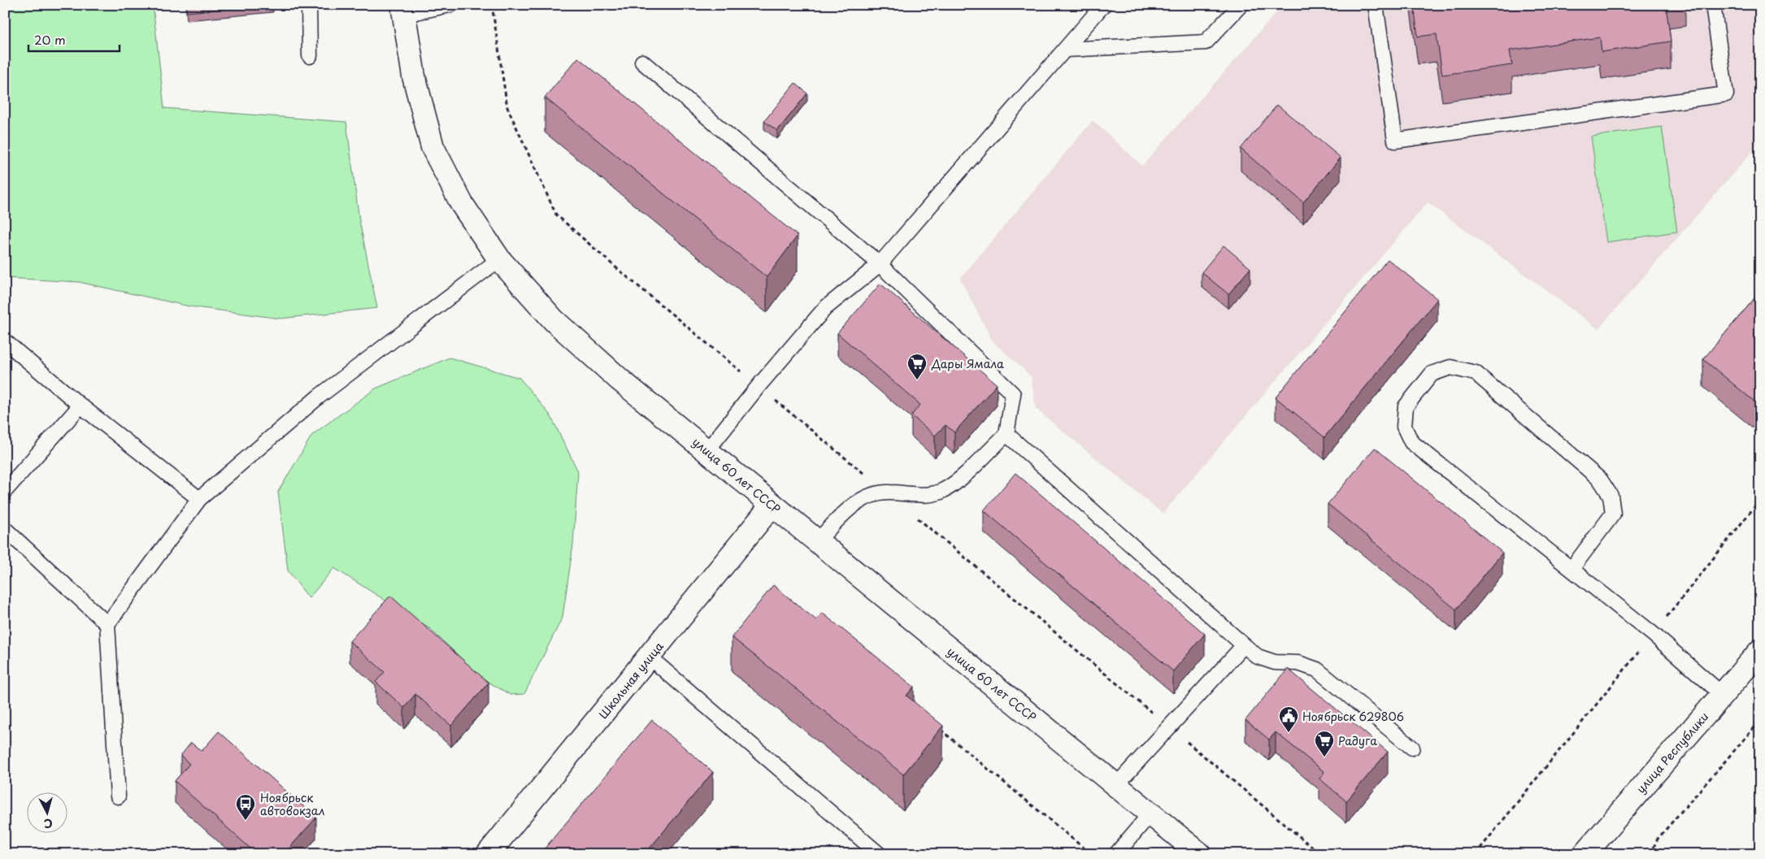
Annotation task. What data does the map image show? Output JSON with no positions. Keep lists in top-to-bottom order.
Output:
{
  "streets": {
    "main road": ["улица 60 лет СССР", "Школьная улица", "улица Республики"]
  },
  "crossings": [
    ["улица 60 лет СССР", "Школьная улица"]
  ],
  "places": {
    "supermarket": ["Дары Ямала", "Радуга"],
    "public building": ["Ноябрьск 629806"],
    "bus stop": ["Ноябрьск автовокзал"]
  },
  "scale_bar": "20 m",
  "north": "bottom"
}
